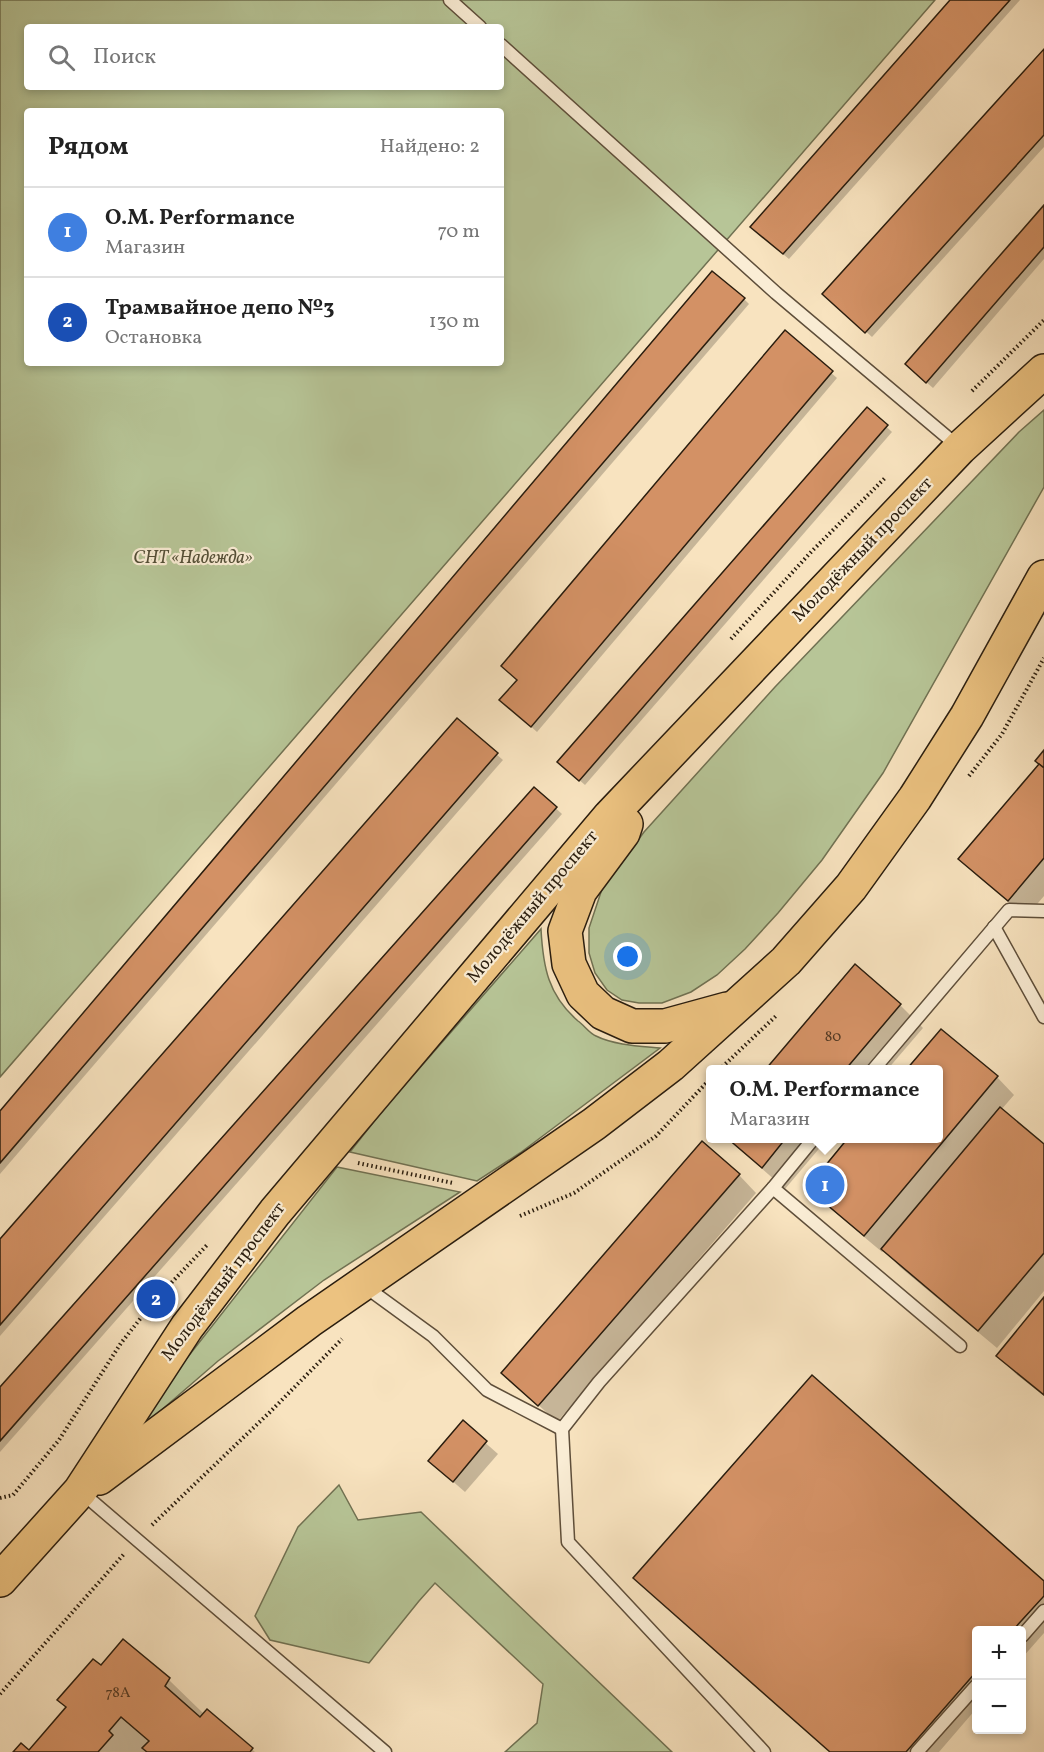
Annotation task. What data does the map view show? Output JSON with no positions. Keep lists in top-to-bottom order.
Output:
{
  "streets": {
    "main road": ["Молодёжный проспект"]
  },
  "parks": ["СНТ «Надежда»"],
  "house_numbers": ["80", "78А"],
  "page": {
    "search": "Поиск",
    "heading": ["Рядом", "Найдено: 2"],
    "list": [
      {
        "mark": "1",
        "name": "O.M. Performance",
        "note": "Магазин",
        "value": "70 m"
      },
      {
        "mark": "2",
        "name": "Трамвайное депо №3",
        "note": "Остановка",
        "value": "130 m"
      }
    ],
    "popup": ["O.M. Performance", "Магазин"],
    "pins": ["1", "2"],
    "map_buttons": ["+", "−"]
  }
}
